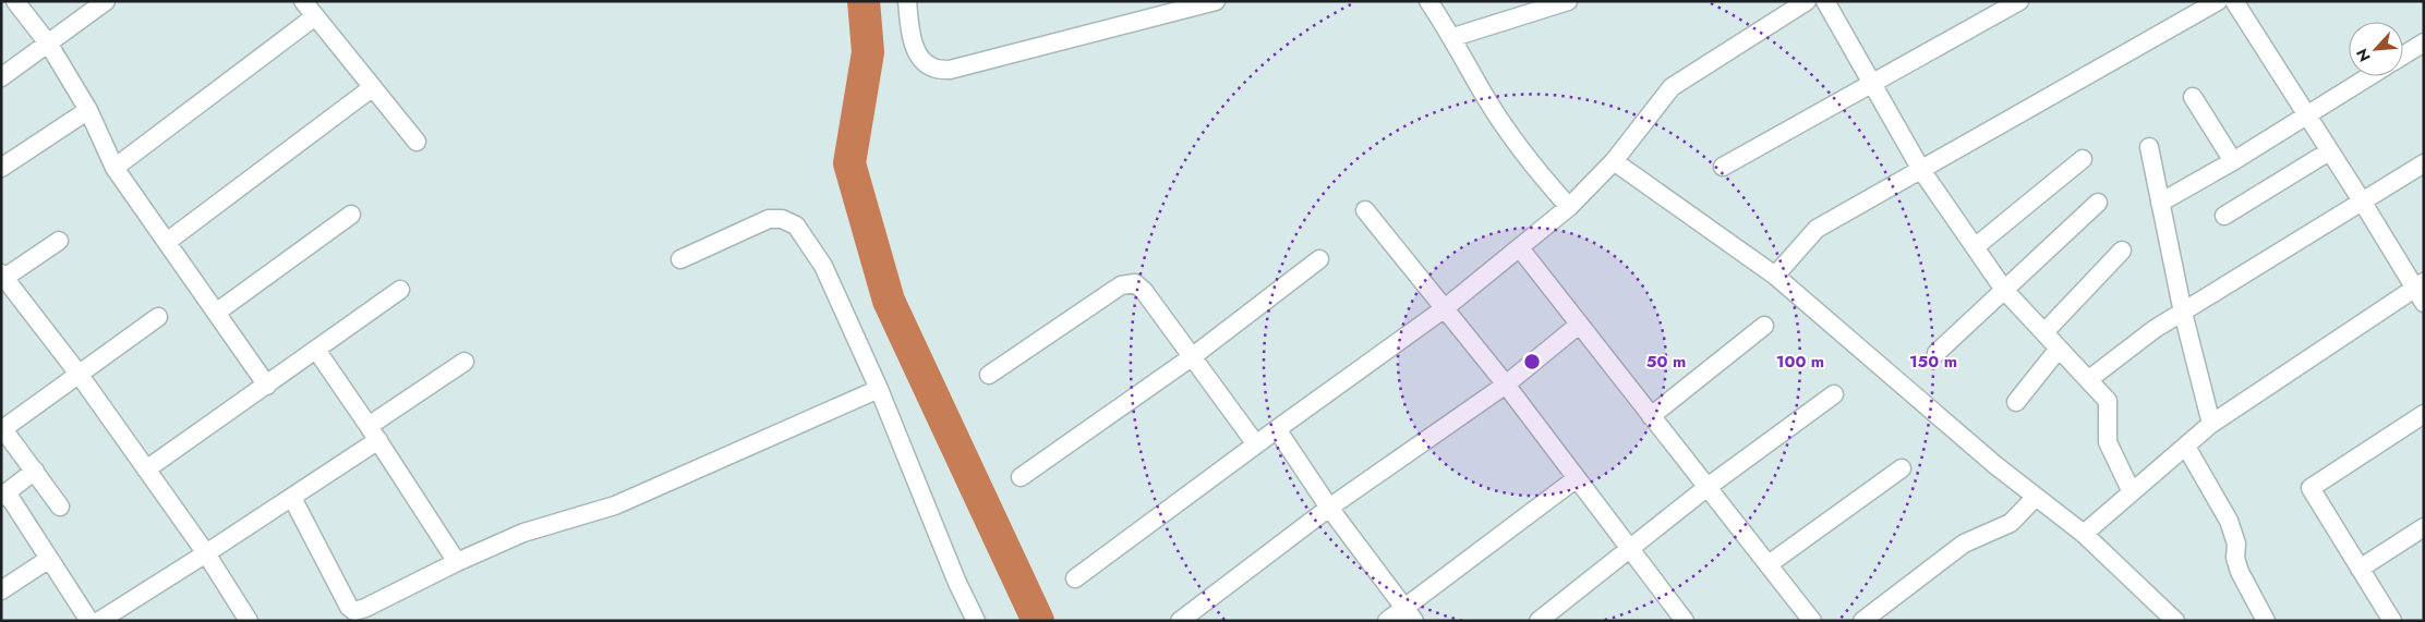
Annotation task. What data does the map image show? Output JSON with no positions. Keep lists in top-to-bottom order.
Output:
{
  "north": "bottom left",
  "rings": ["50 m", "100 m", "150 m"]
}
